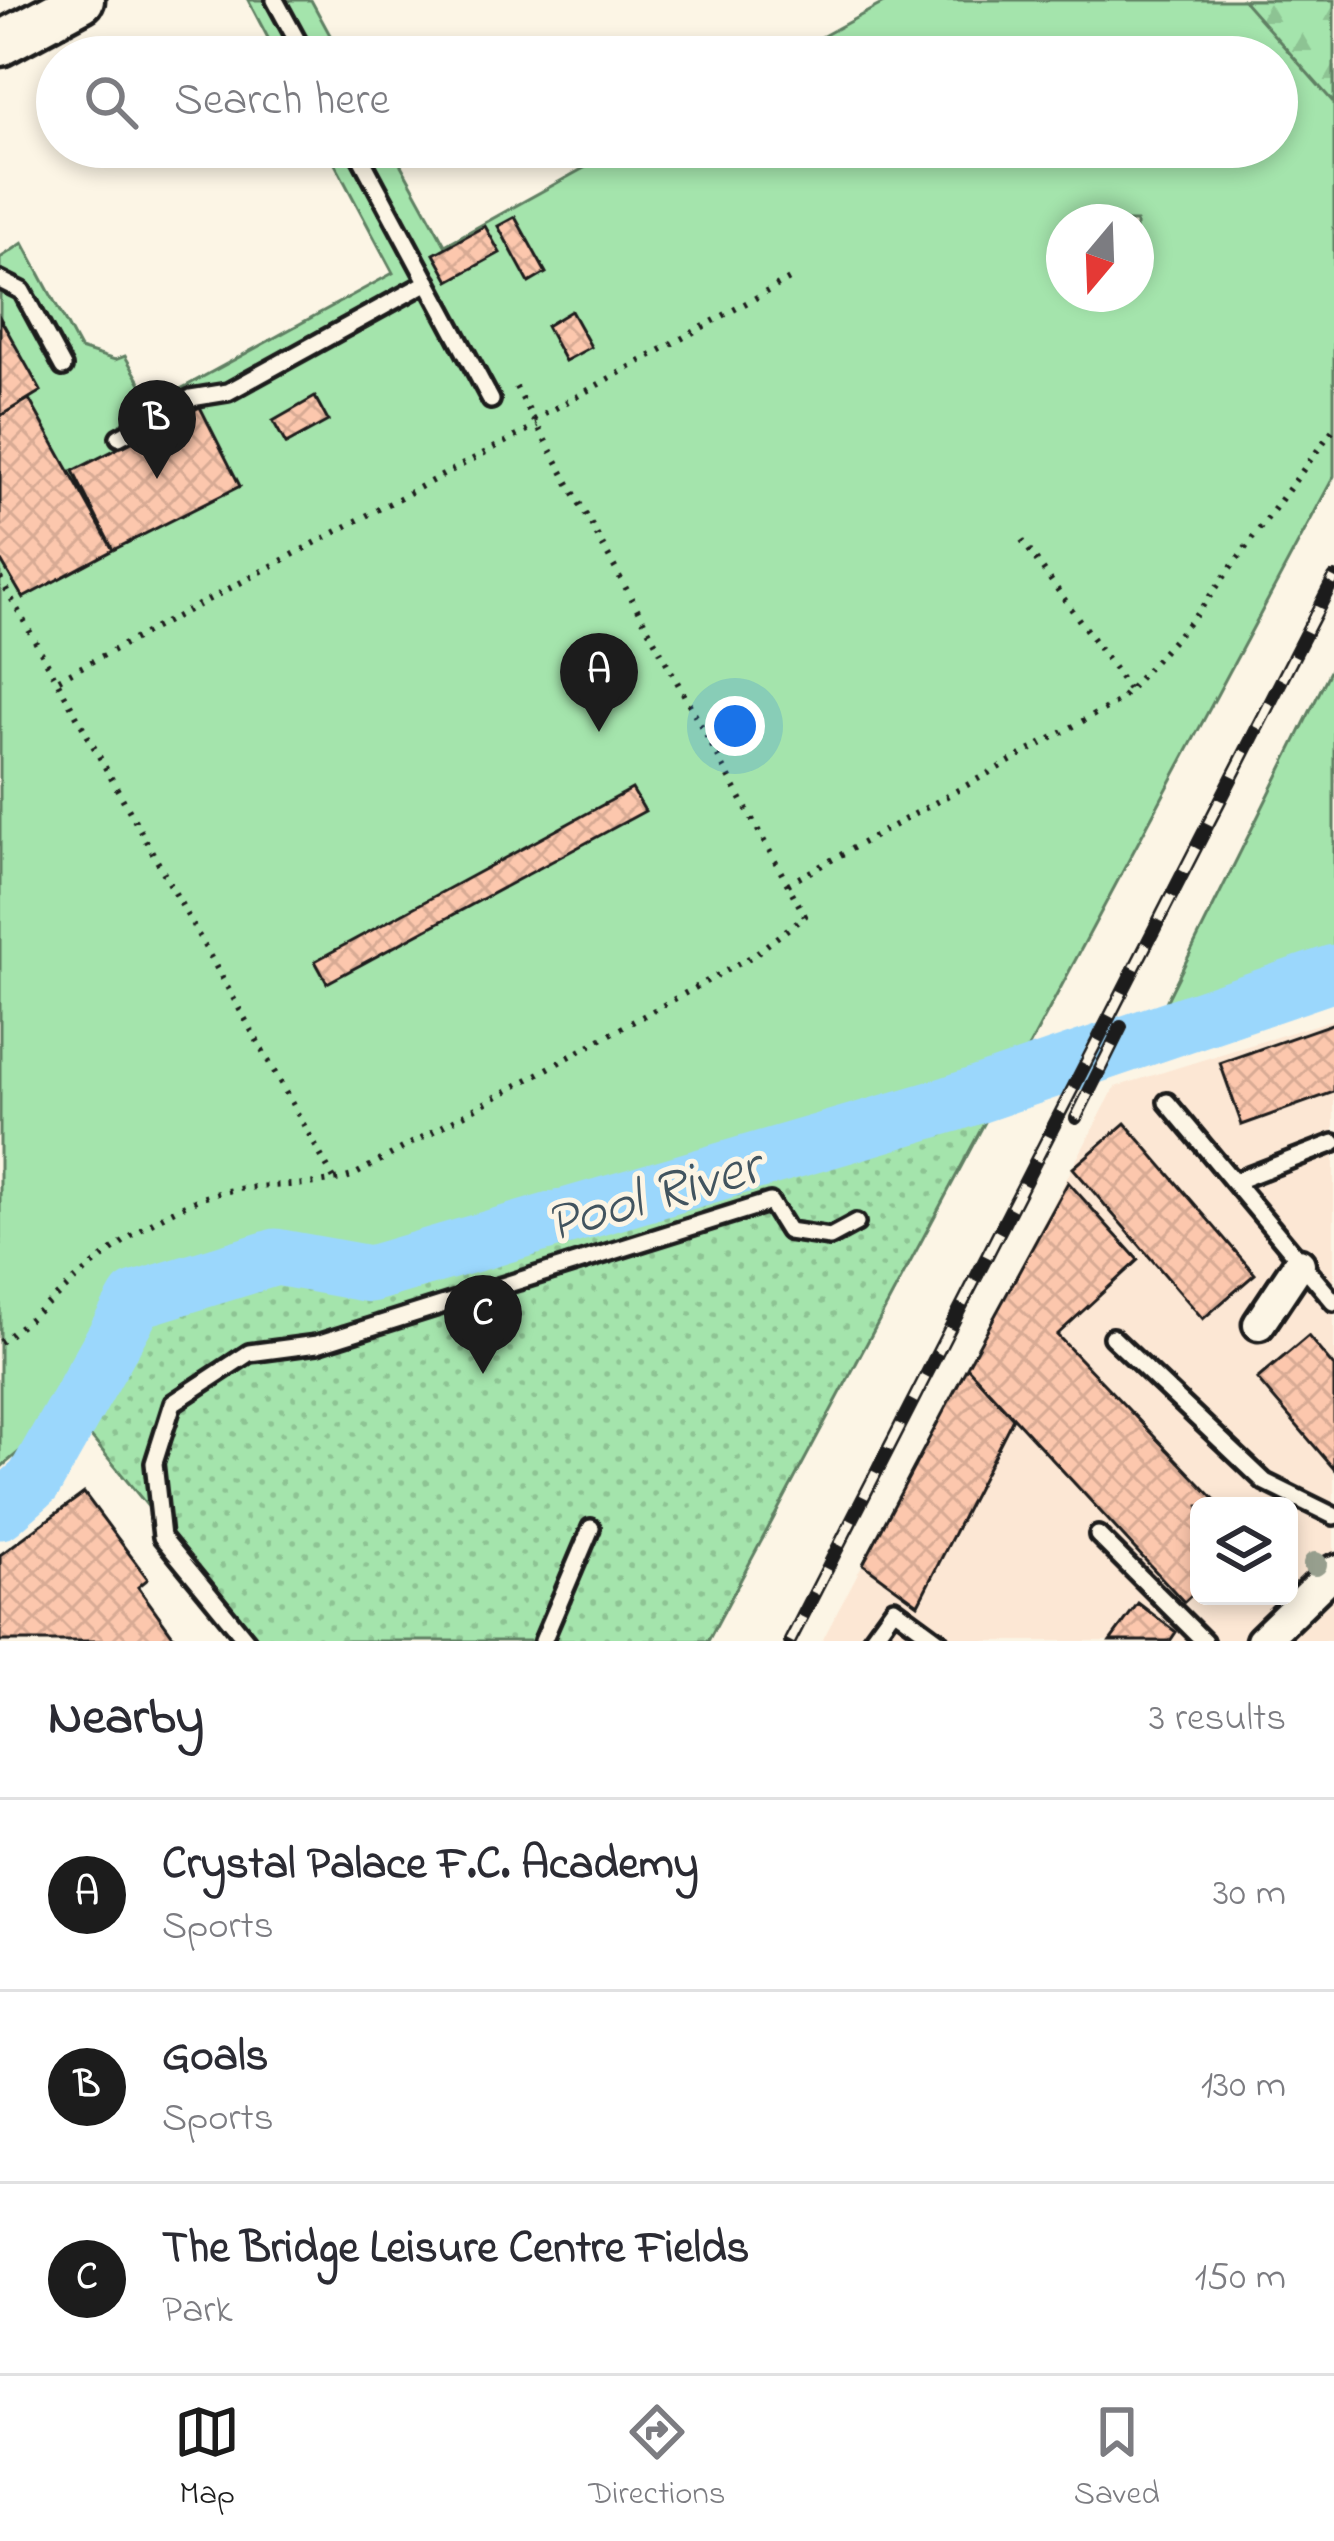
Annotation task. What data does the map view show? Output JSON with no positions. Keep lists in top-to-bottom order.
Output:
{
  "water": ["Pool River"],
  "north": "bottom",
  "page": {
    "search": "Search here",
    "pins": ["B", "A", "C"],
    "heading": ["Nearby", "3 results"],
    "list": [
      {
        "mark": "A",
        "name": "Crystal Palace F.C. Academy",
        "note": "Sports",
        "value": "30 m"
      },
      {
        "mark": "B",
        "name": "Goals",
        "note": "Sports",
        "value": "130 m"
      },
      {
        "mark": "C",
        "name": "The Bridge Leisure Centre Fields",
        "note": "Park",
        "value": "150 m"
      }
    ],
    "nav": ["Map", "Directions", "Saved"]
  }
}
